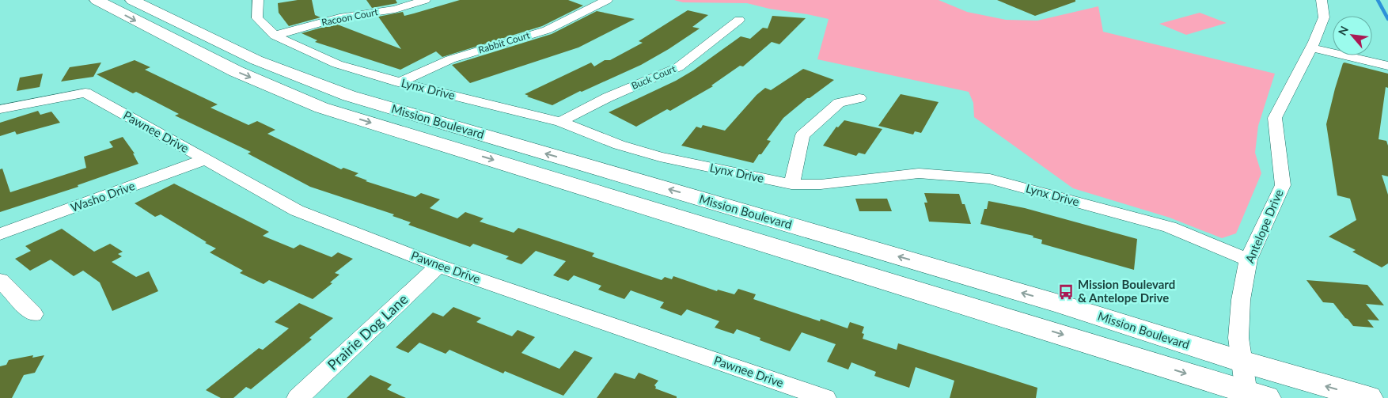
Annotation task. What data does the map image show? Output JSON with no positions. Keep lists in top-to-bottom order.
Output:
{
  "streets": {
    "main road": ["Mission Boulevard"],
    "street": [
      "Racoon Court",
      "Rabbit Court",
      "Buck Court",
      "Lynx Drive",
      "Pawnee Drive",
      "Washo Drive",
      "Antelope Drive",
      "Prairie Dog Lane"
    ]
  },
  "crossings": [
    ["Racoon Court", "Lynx Drive"],
    ["Rabbit Court", "Lynx Drive"],
    ["Buck Court", "Lynx Drive"],
    ["Lynx Drive", "Antelope Drive"],
    ["Mission Boulevard", "Antelope Drive"],
    ["Pawnee Drive", "Washo Drive"],
    ["Pawnee Drive", "Prairie Dog Lane"]
  ],
  "places": {
    "bus stop": ["Mission Boulevard & Antelope Drive"]
  },
  "north": "top left"
}
